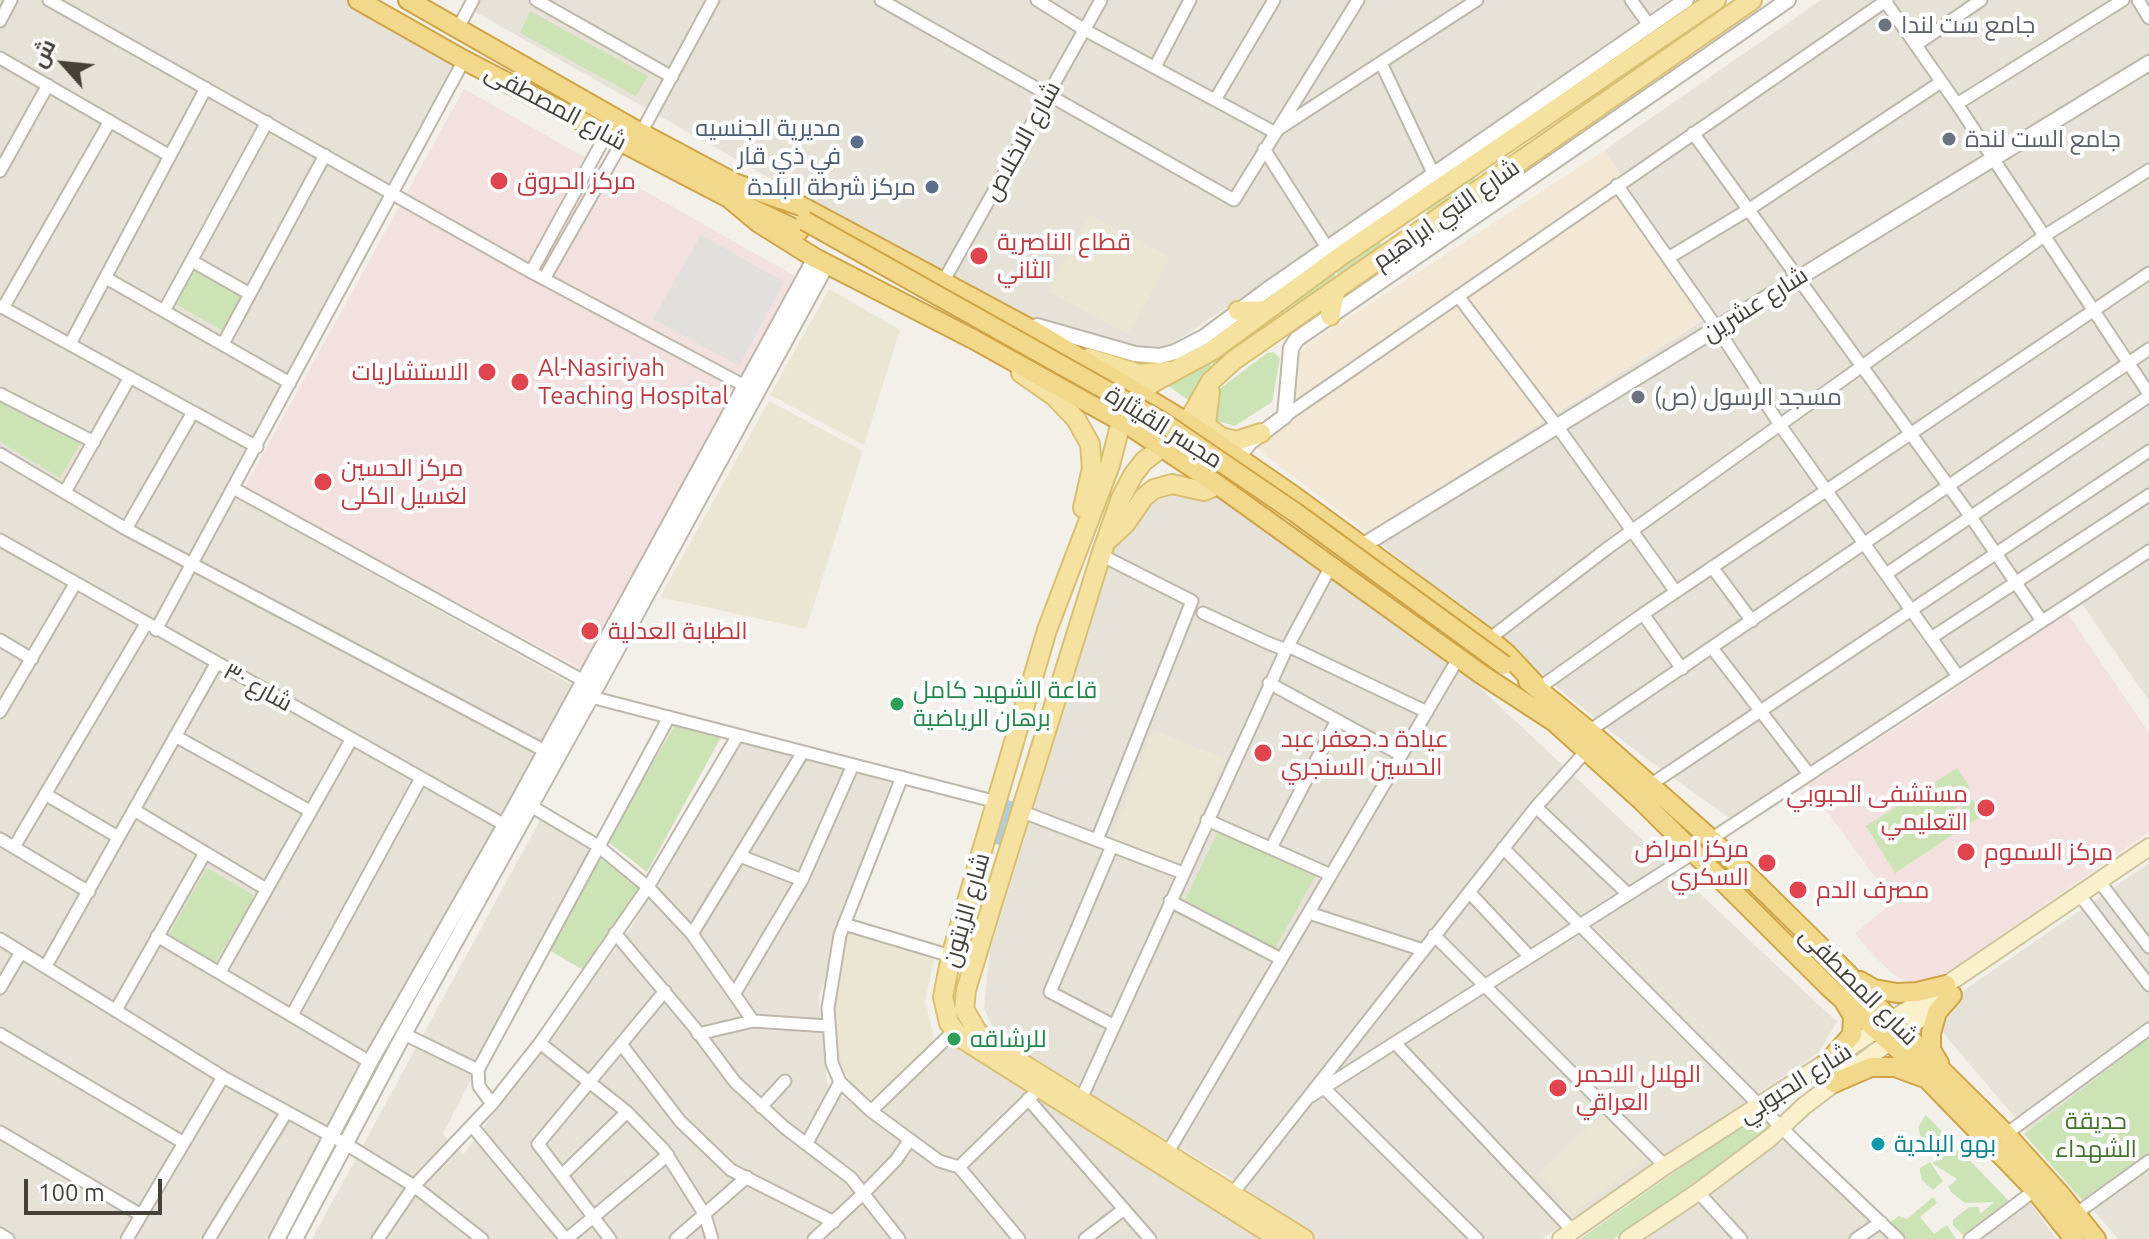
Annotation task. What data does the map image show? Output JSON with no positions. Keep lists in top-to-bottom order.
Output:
{
  "streets": {
    "highway": ["شارع المصطفى", "مجسر القيثارة"],
    "main road": ["شارع النبي ابراهيم", "شارع الزيتون", "شارع الحبوبي"],
    "street": ["شارع الاخلاص", "شارع عشرين", "شارع ٣٠"]
  },
  "crossings": [
    ["شارع المصطفى", "مجسر القيثارة"],
    ["شارع المصطفى", "شارع الحبوبي"],
    ["شارع النبي ابراهيم", "شارع الزيتون"]
  ],
  "parks": ["حديقة الشهداء"],
  "places": [
    "جامع ست لندا",
    "جامع الست لندة",
    "مديرية الجنسيه في ذي قار",
    "مركز الحروق",
    "مركز شرطة البلدة",
    "قطاع الناصرية الثاني",
    "الاستشاريات",
    "Al-Nasiriyah Teaching Hospital",
    "مسجد الرسول (ص)",
    "مركز الحسين لغسيل الكلى",
    "الطبابة العدلية",
    "قاعة الشهيد كامل برهان الرياضية",
    "عيادة د.جعفر عبد الحسين السنجري",
    "مستشفى الحبوبي التعليمي",
    "مركز السموم",
    "مركز امراض السكري",
    "مصرف الدم",
    "للرشاقه",
    "الهلال الاحمر العراقي",
    "بهو البلدية"
  ],
  "scale_bar": "100 m",
  "north": "top left"
}
